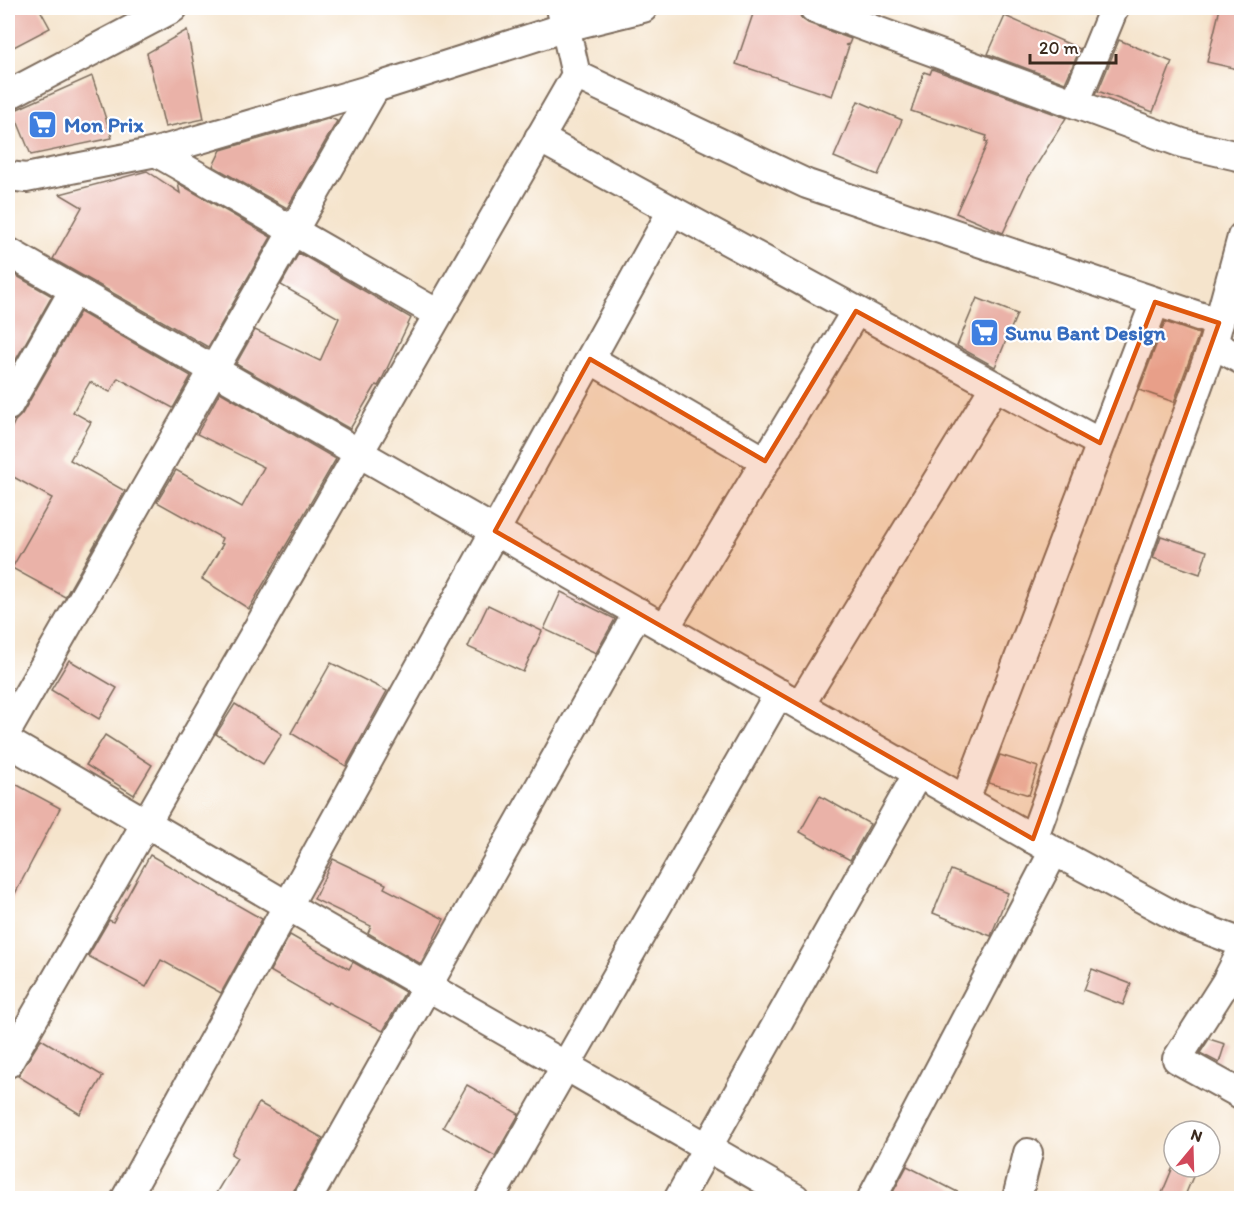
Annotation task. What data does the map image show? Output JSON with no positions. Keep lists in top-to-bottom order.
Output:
{
  "places": {
    "supermarket": ["Mon Prix", "Sunu Bant Design"]
  },
  "scale_bar": "20 m",
  "north": "top"
}
